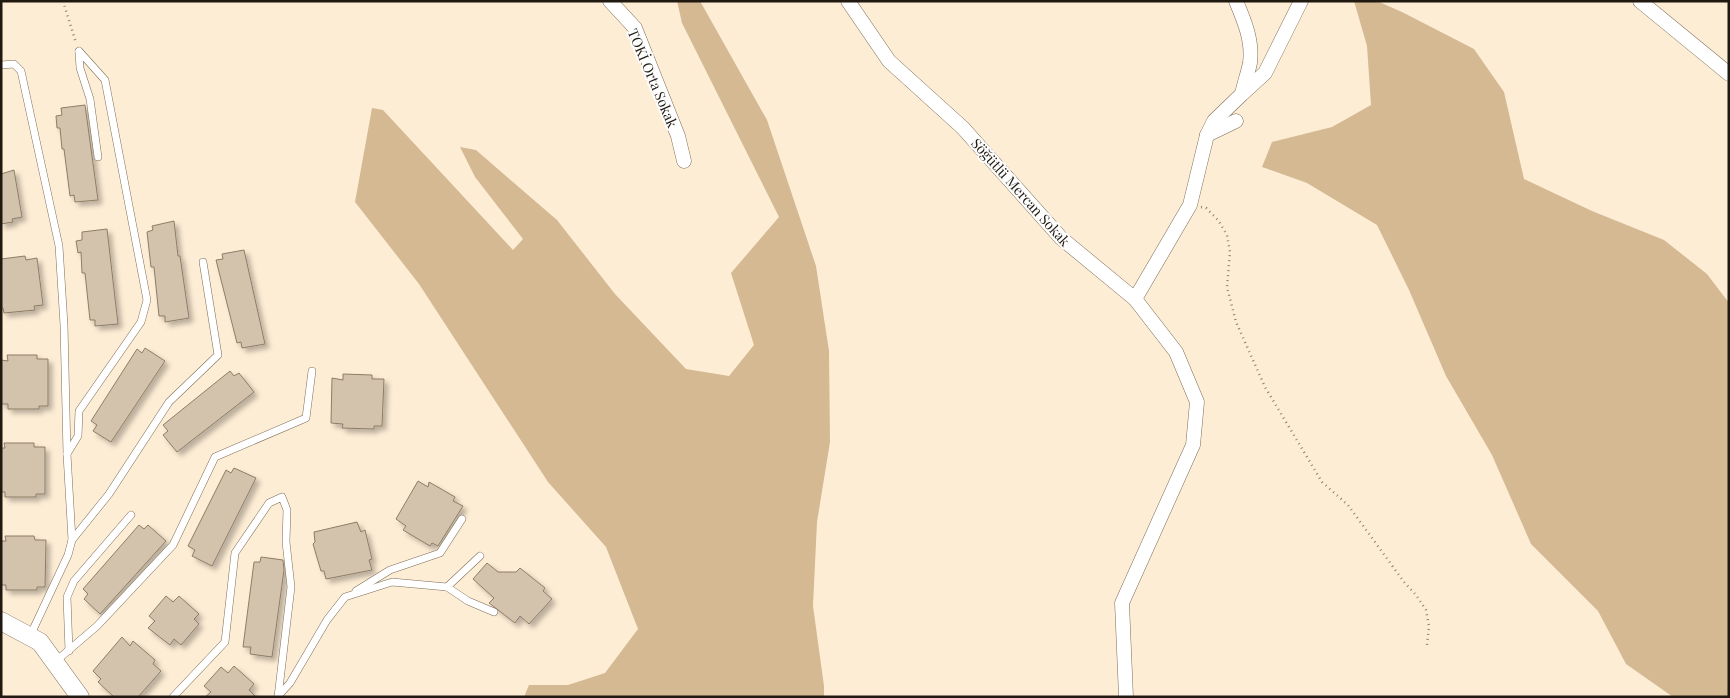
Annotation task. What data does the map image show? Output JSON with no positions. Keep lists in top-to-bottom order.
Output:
{
  "streets": {
    "street": ["TOKİ Orta Sokak", "Söğütlü Mercan Sokak"]
  }
}
